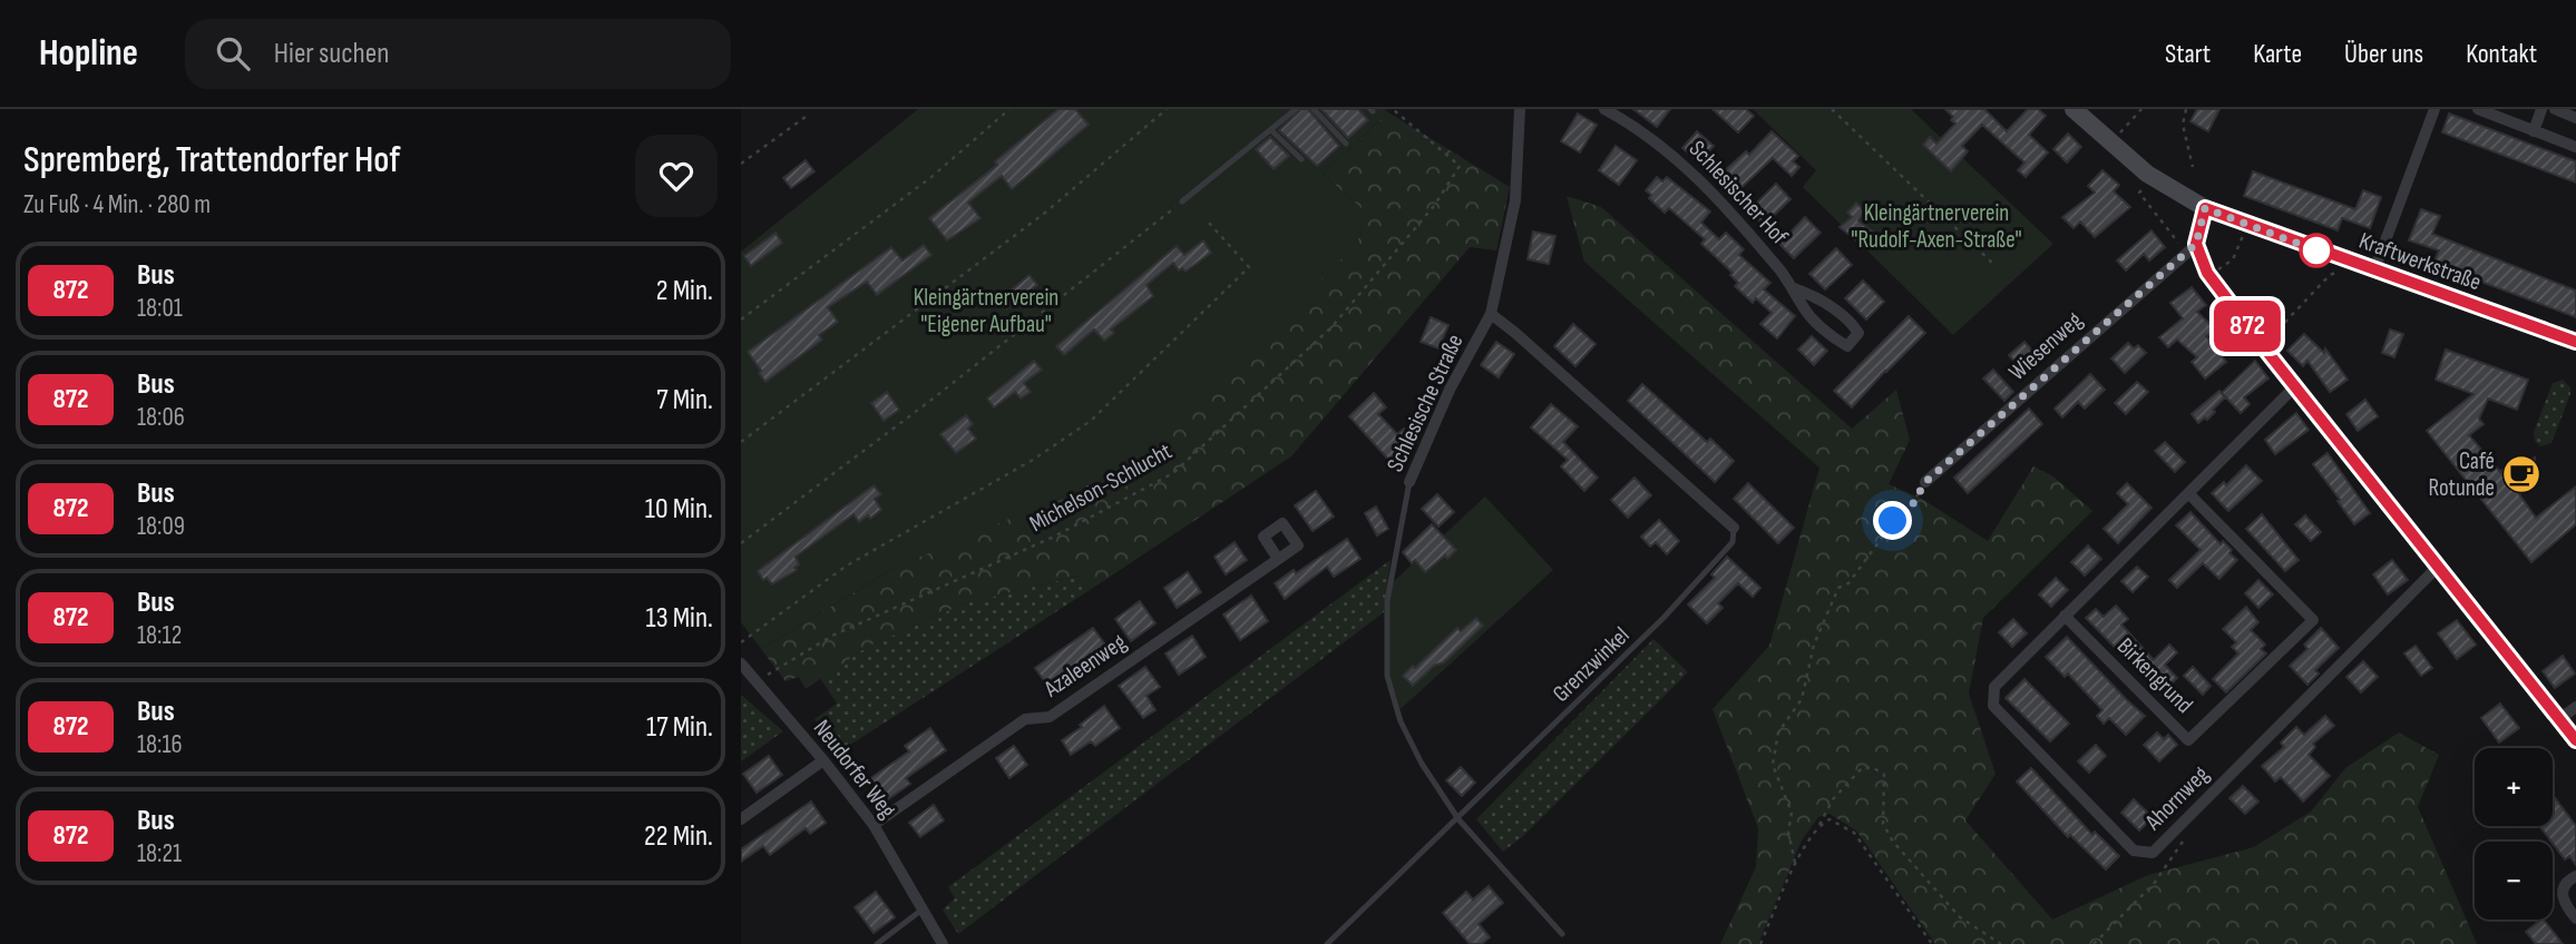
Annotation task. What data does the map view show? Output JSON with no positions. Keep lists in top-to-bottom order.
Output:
{
  "streets": {
    "main road": ["Kraftwerkstraße"],
    "street": [
      "Schlesischer Hof",
      "Wiesenweg",
      "Schlesische Straße",
      "Azaleenweg",
      "Birkengrund",
      "Neudorfer Weg",
      "Ahornweg"
    ],
    "lane": ["Grenzwinkel"],
    "path": ["Michelson-Schlucht"]
  },
  "crossings": [
    ["Schlesische Straße", "Grenzwinkel"],
    ["Michelson-Schlucht", "Neudorfer Weg"],
    ["Azaleenweg", "Neudorfer Weg"],
    ["Birkengrund", "Ahornweg"]
  ],
  "parks": ["Kleingärtnerverein \"Rudolf-Axen-Straße\"", "Kleingärtnerverein \"Eigener Aufbau\""],
  "places": {
    "cafe": ["Café Rotunde"]
  },
  "lines": ["bus line 872"],
  "page": {
    "header": "Hopline",
    "search": "Hier suchen",
    "nav": [
      "Start",
      "Karte",
      "Über uns",
      "Kontakt"
    ],
    "heading": ["Spremberg, Trattendorfer Hof", "Zu Fuß · 4 Min. · 280 m"],
    "on_map": "872",
    "list": [
      {
        "mark": "872",
        "name": "Bus",
        "note": "18:01",
        "value": "2 Min."
      },
      {
        "mark": "872",
        "name": "Bus",
        "note": "18:06",
        "value": "7 Min."
      },
      {
        "mark": "872",
        "name": "Bus",
        "note": "18:09",
        "value": "10 Min."
      },
      {
        "mark": "872",
        "name": "Bus",
        "note": "18:12",
        "value": "13 Min."
      },
      {
        "mark": "872",
        "name": "Bus",
        "note": "18:16",
        "value": "17 Min."
      },
      {
        "mark": "872",
        "name": "Bus",
        "note": "18:21",
        "value": "22 Min."
      }
    ],
    "map_buttons": ["+", "−"]
  }
}
